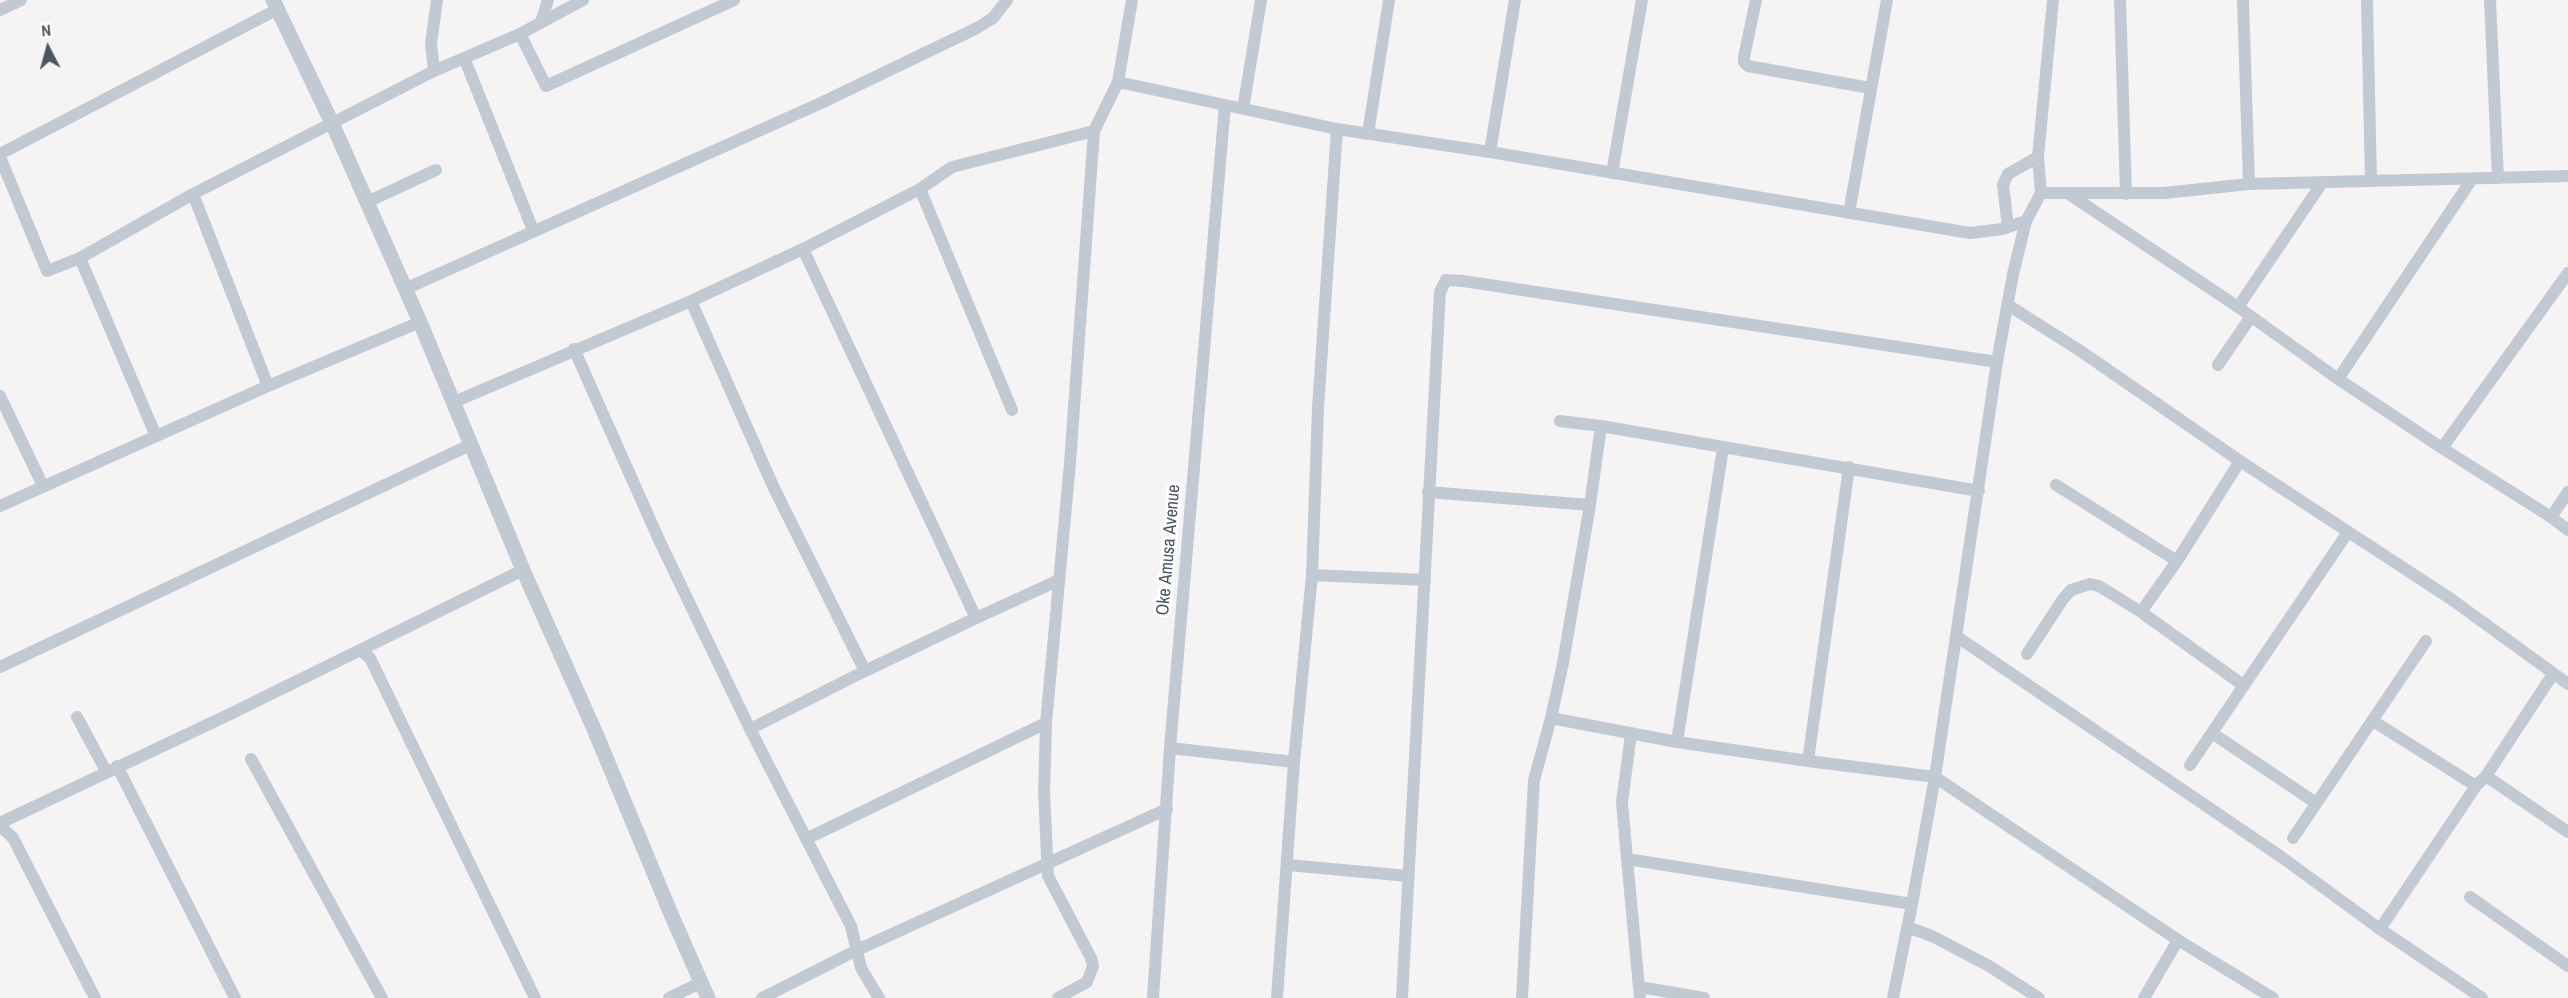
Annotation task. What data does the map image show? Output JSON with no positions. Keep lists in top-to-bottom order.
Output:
{
  "streets": {
    "street": ["Oke Amusa Avenue"]
  },
  "north": "top"
}
